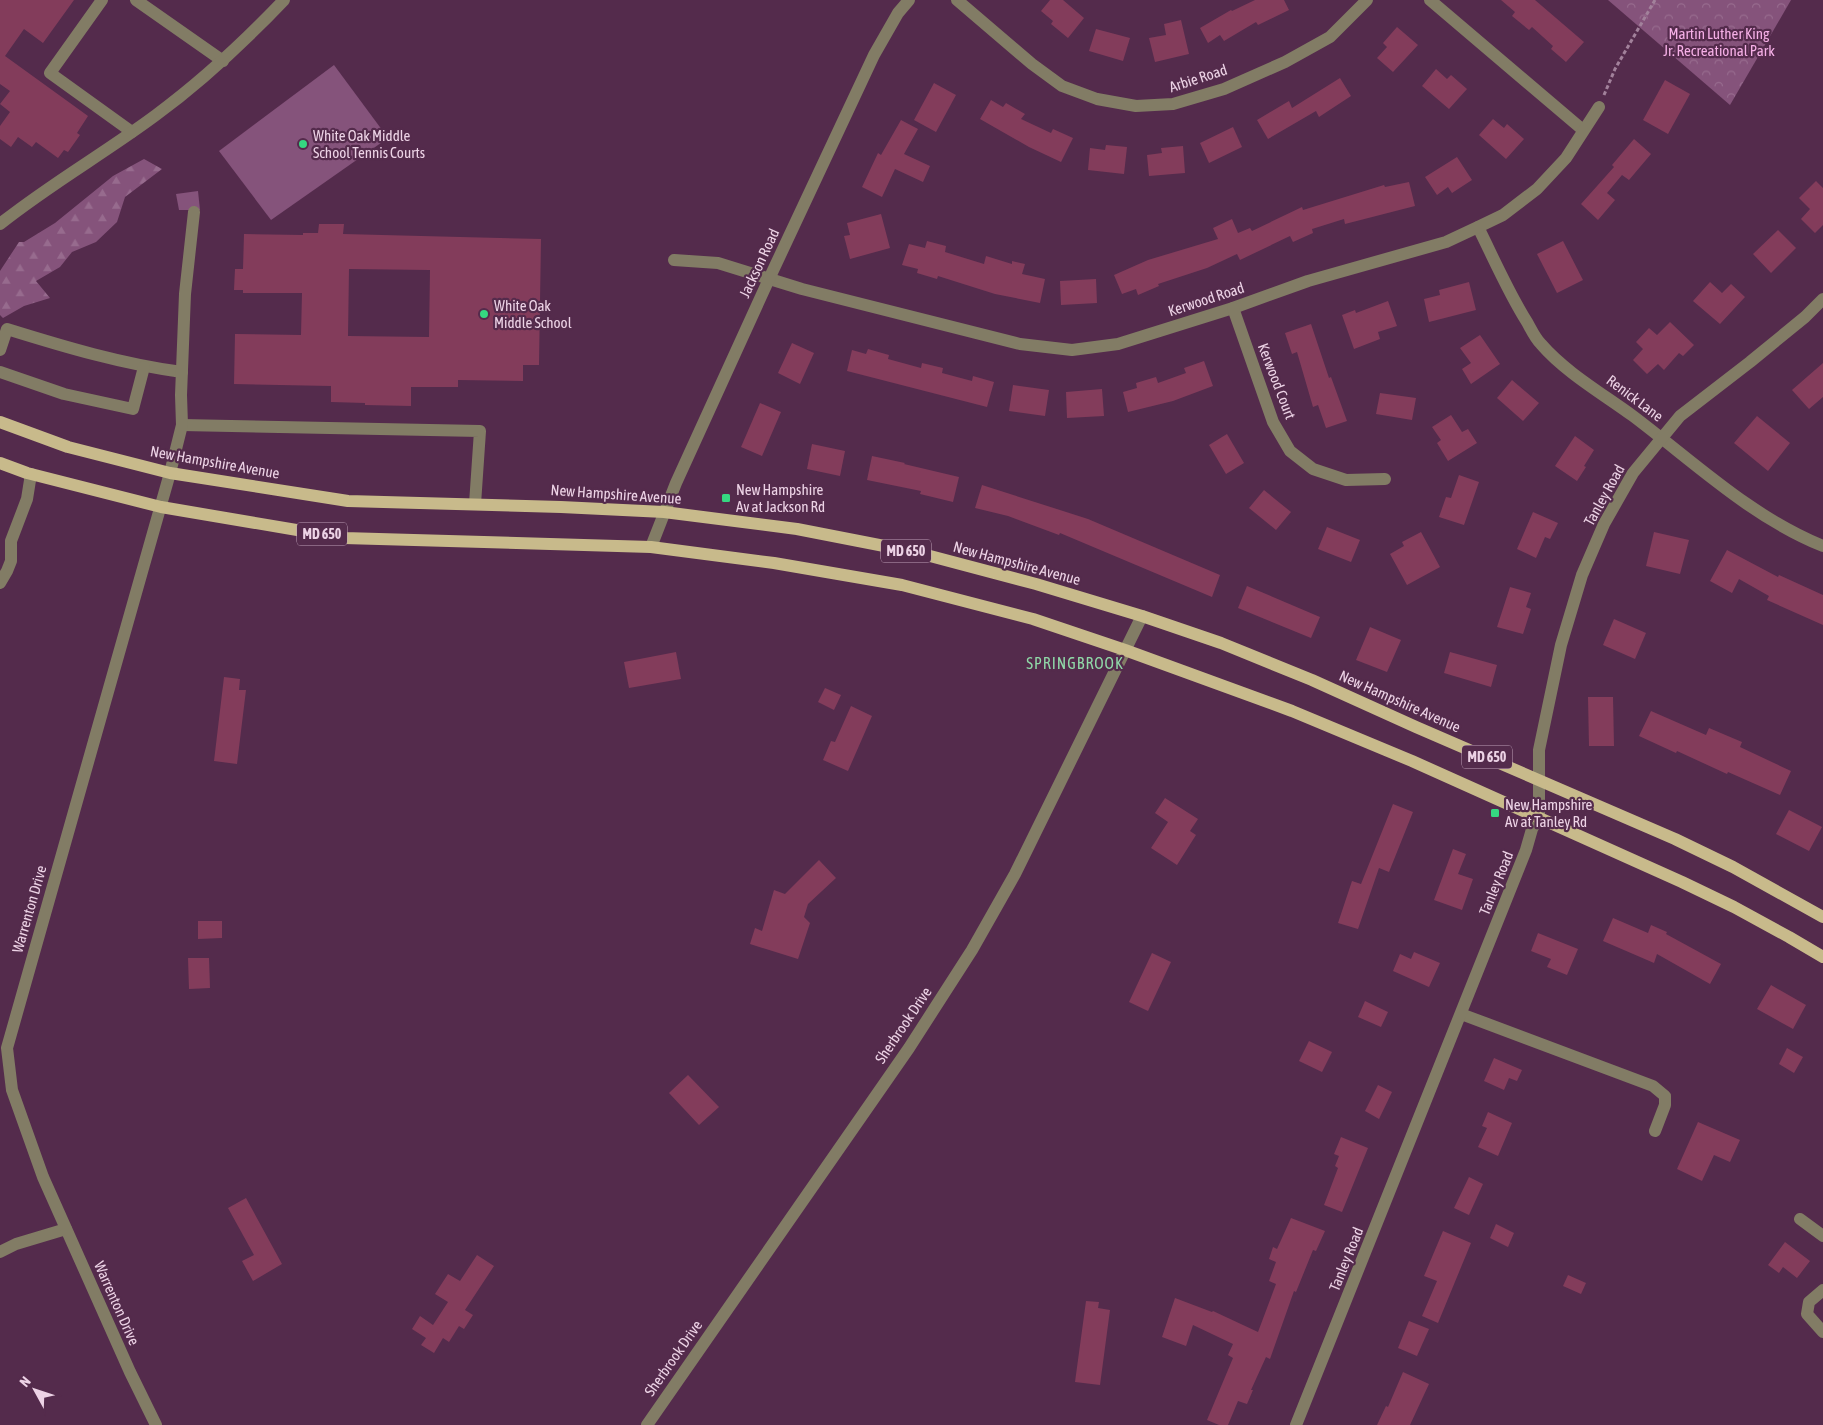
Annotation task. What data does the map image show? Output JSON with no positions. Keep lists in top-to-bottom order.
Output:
{
  "streets": {
    "main road": ["New Hampshire Avenue", "MD 650"],
    "street": [
      "Arbie Road",
      "Jackson Road",
      "Kerwood Road",
      "Kerwood Court",
      "Renick Lane",
      "Tanley Road",
      "Warrenton Drive",
      "Sherbrook Drive"
    ]
  },
  "crossings": [
    ["Jackson Road", "Kerwood Road"],
    ["Jackson Road", "New Hampshire Avenue"],
    ["Jackson Road", "MD 650"],
    ["Kerwood Road", "Kerwood Court"],
    ["Kerwood Road", "Renick Lane"],
    ["Renick Lane", "Tanley Road"],
    ["New Hampshire Avenue", "Tanley Road"],
    ["New Hampshire Avenue", "Warrenton Drive"],
    ["New Hampshire Avenue", "Sherbrook Drive"],
    ["Tanley Road", "MD 650"],
    ["MD 650", "Warrenton Drive"],
    ["MD 650", "Sherbrook Drive"]
  ],
  "districts": ["SPRINGBROOK"],
  "parks": ["Martin Luther King Jr. Recreational Park"],
  "places": {
    "other": ["White Oak Middle School Tennis Courts", "White Oak Middle School"],
    "transit": ["New Hampshire Av at Jackson Rd", "New Hampshire Av at Tanley Rd"]
  },
  "north": "top left"
}
